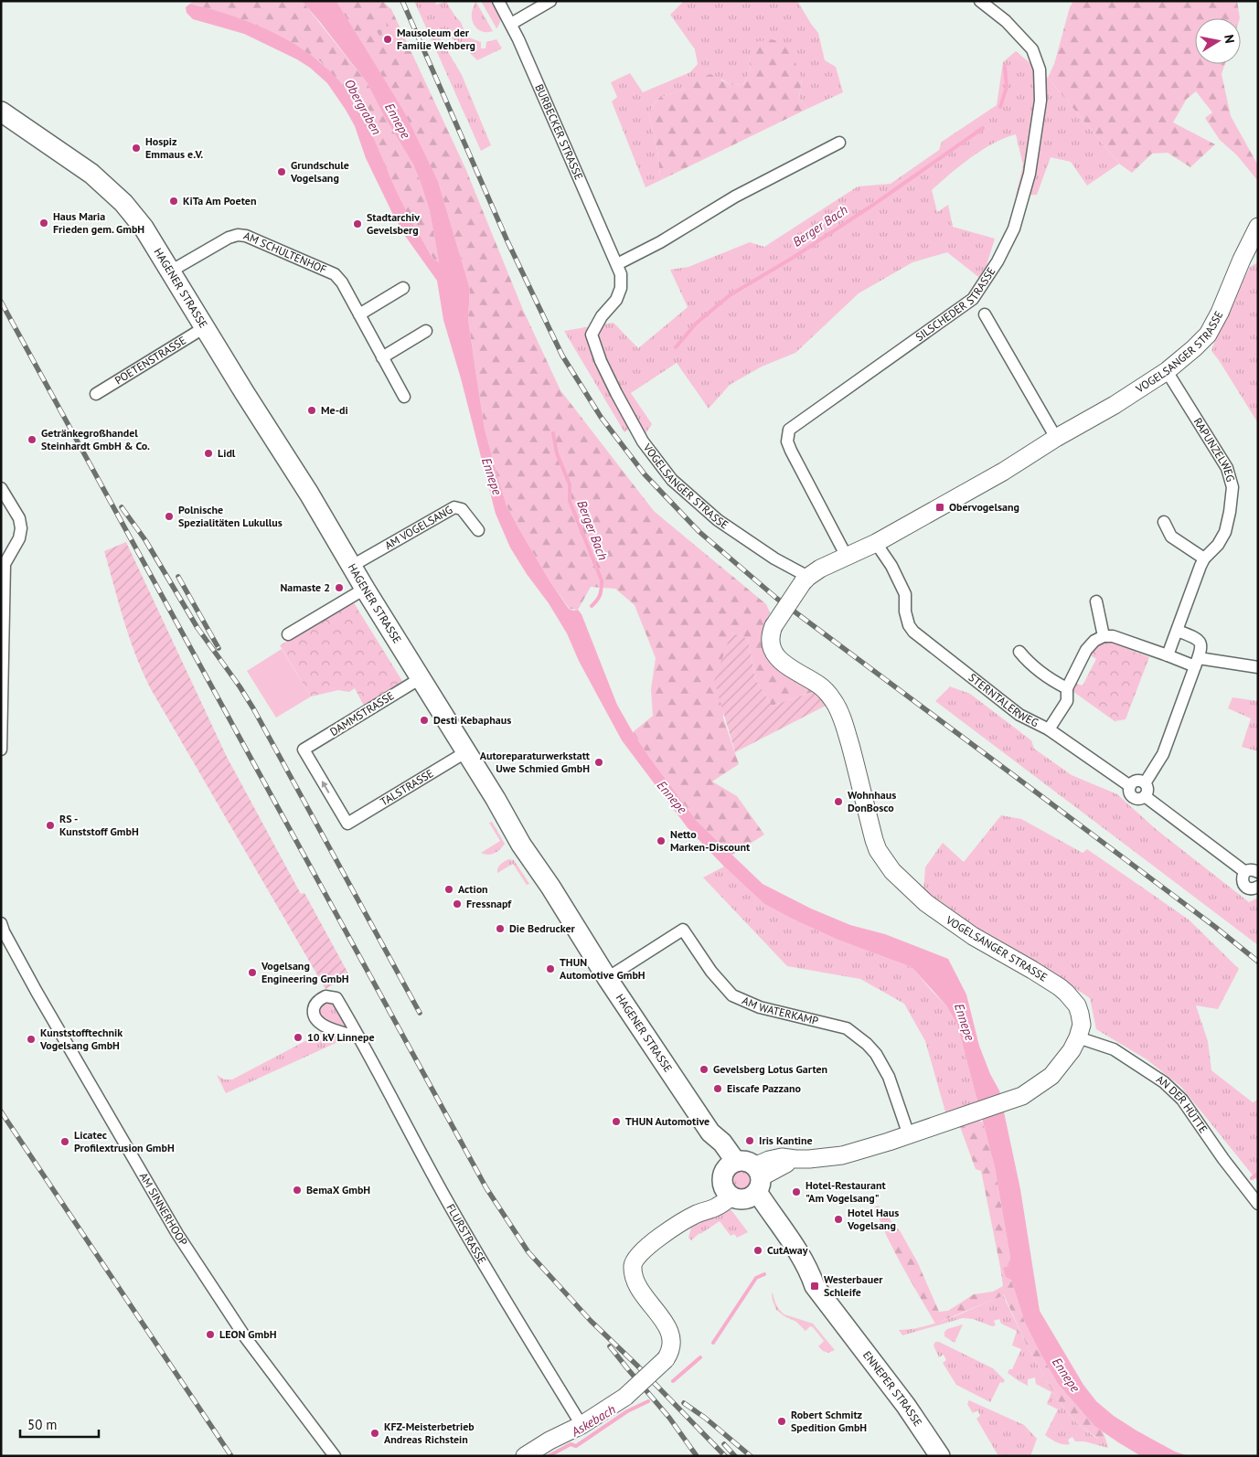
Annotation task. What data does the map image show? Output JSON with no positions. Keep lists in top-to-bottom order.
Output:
{
  "streets": {
    "main road": ["HAGENER STRASSE", "ENNEPER STRASSE"],
    "street": [
      "BURBECKER STRASSE",
      "AM SCHULTENHOF",
      "SILSCHEDER STRASSE",
      "VOGELSANGER STRASSE",
      "POETENSTRASSE",
      "RAPUNZELWEG",
      "AM VOGELSANG",
      "STERNTALERWEG",
      "DAMMSTRASSE",
      "TALSTRASSE",
      "AM WATERKAMP",
      "AN DER HÜTTE",
      "AM SINNERHOOP",
      "FLURSTRASSE"
    ]
  },
  "crossings": [
    ["BURBECKER STRASSE", "VOGELSANGER STRASSE"],
    ["AM SCHULTENHOF", "HAGENER STRASSE"],
    ["HAGENER STRASSE", "VOGELSANGER STRASSE"],
    ["HAGENER STRASSE", "POETENSTRASSE"],
    ["HAGENER STRASSE", "AM VOGELSANG"],
    ["HAGENER STRASSE", "DAMMSTRASSE"],
    ["HAGENER STRASSE", "TALSTRASSE"],
    ["HAGENER STRASSE", "AM WATERKAMP"],
    ["HAGENER STRASSE", "ENNEPER STRASSE"],
    ["SILSCHEDER STRASSE", "VOGELSANGER STRASSE"],
    ["VOGELSANGER STRASSE", "RAPUNZELWEG"],
    ["VOGELSANGER STRASSE", "STERNTALERWEG"],
    ["VOGELSANGER STRASSE", "AM WATERKAMP"],
    ["VOGELSANGER STRASSE", "AN DER HÜTTE"],
    ["VOGELSANGER STRASSE", "FLURSTRASSE"],
    ["DAMMSTRASSE", "TALSTRASSE"]
  ],
  "water": [
    "Obergraben",
    "Ennepe",
    "Berger Bach",
    "Askebach"
  ],
  "places": {
    "other": [
      "Mausoleum der Familie Wehberg",
      "Hospiz Emmaus e.V.",
      "Grundschule Vogelsang",
      "KiTa Am Poeten",
      "Haus Maria Frieden gem. GmbH",
      "Stadtarchiv Gevelsberg",
      "Me-di",
      "Getränkegroßhandel Steinhardt GmbH & Co.",
      "Lidl",
      "Polnische Spezialitäten Lukullus",
      "Namaste 2",
      "Desti Kebaphaus",
      "Autoreparaturwerkstatt Uwe Schmied GmbH",
      "Wohnhaus DonBosco",
      "RS - Kunststoff GmbH",
      "Netto Marken-Discount",
      "Action",
      "Fressnapf",
      "Die Bedrucker",
      "THUN Automotive GmbH",
      "Vogelsang Engineering GmbH",
      "10 kV Linnepe",
      "Kunststofftechnik Vogelsang GmbH",
      "Gevelsberg Lotus Garten",
      "Eiscafe Pazzano",
      "THUN Automotive",
      "Iris Kantine",
      "Licatec Profilextrusion GmbH",
      "BemaX GmbH",
      "Hotel-Restaurant \"Am Vogelsang\"",
      "Hotel Haus Vogelsang",
      "CutAway",
      "LEON GmbH",
      "Robert Schmitz Spedition GmbH",
      "KFZ-Meisterbetrieb Andreas Richstein"
    ],
    "transit": ["Obervogelsang", "Westerbauer Schleife"]
  },
  "scale_bar": "50 m",
  "north": "right"
}
